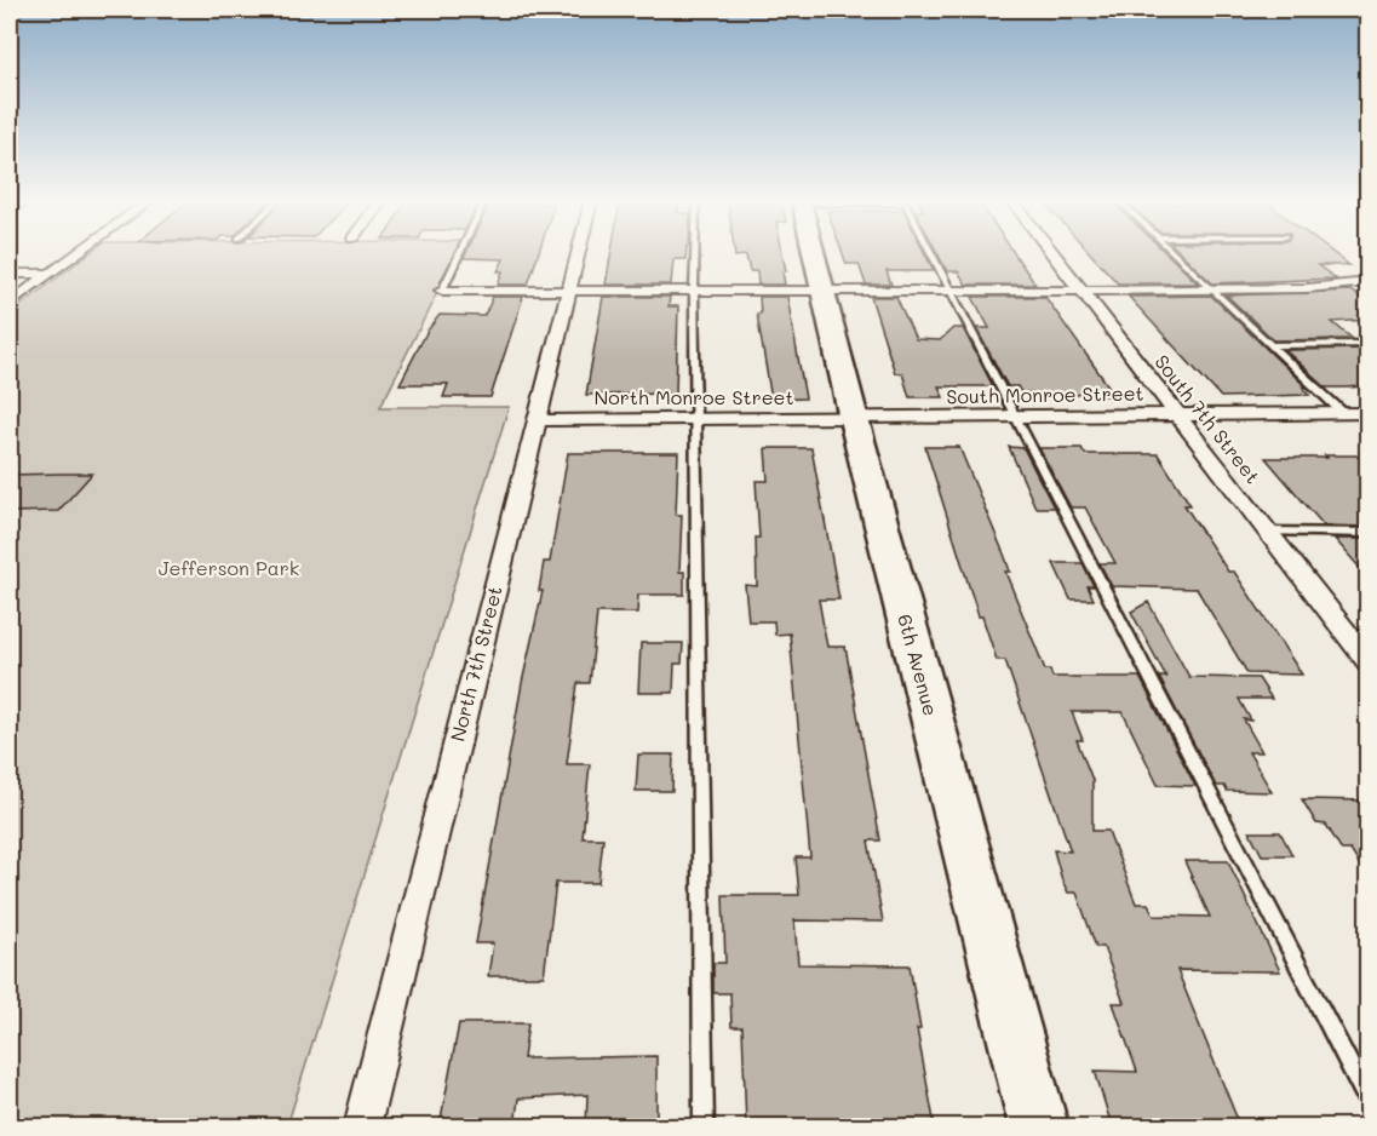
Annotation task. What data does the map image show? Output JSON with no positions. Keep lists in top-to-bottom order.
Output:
{
  "streets": {
    "main road": ["6th Avenue"],
    "street": [
      "South Monroe Street",
      "North Monroe Street",
      "South 7th Street",
      "North 7th Street"
    ]
  },
  "crossings": [
    ["South Monroe Street", "North Monroe Street"],
    ["South Monroe Street", "South 7th Street"],
    ["South Monroe Street", "6th Avenue"],
    ["North Monroe Street", "North 7th Street"],
    ["North Monroe Street", "6th Avenue"]
  ],
  "parks": ["Jefferson Park"]
}
